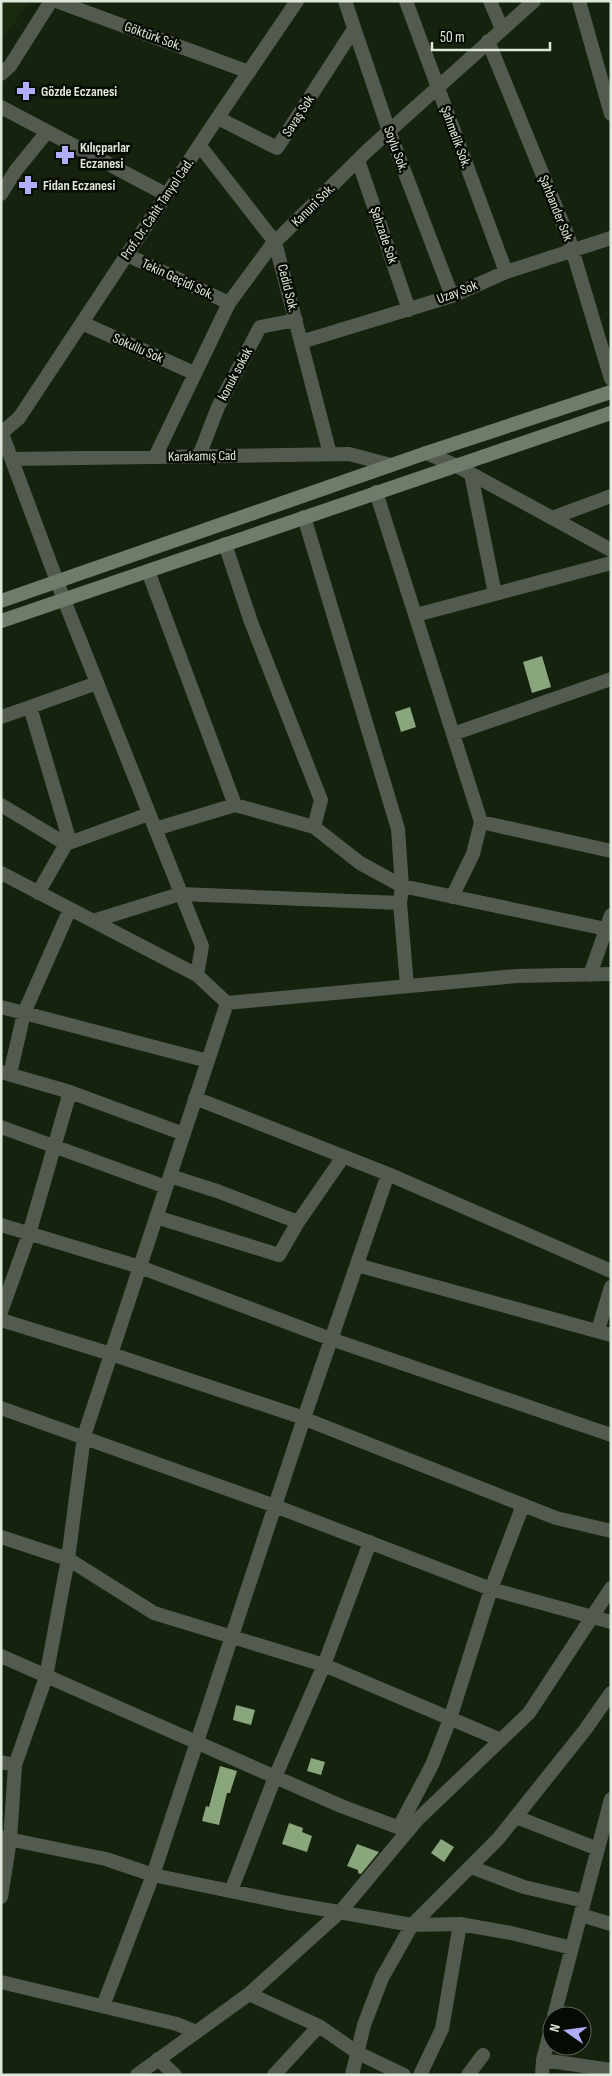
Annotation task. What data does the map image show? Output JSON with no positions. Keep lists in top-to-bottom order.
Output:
{
  "streets": {
    "street": [
      "Göktürk Sok.",
      "Savaş Sok",
      "Şahmelik Sok.",
      "Soylu Sok.",
      "Kanuni Sok.",
      "Şahbander Sok",
      "Prof. Dr. Cahit Tanyol Cad.",
      "Şehzade Sok",
      "Tekin Geçidi Sok.",
      "Cedid Sok.",
      "Uzay Sok",
      "Sokullu Sok",
      "konuk sokak",
      "Karakamış Cad"
    ]
  },
  "crossings": [
    ["Göktürk Sok.", "Prof. Dr. Cahit Tanyol Cad."],
    ["Savaş Sok", "Soylu Sok."],
    ["Savaş Sok", "Prof. Dr. Cahit Tanyol Cad."],
    ["Şahmelik Sok.", "Kanuni Sok."],
    ["Şahmelik Sok.", "Uzay Sok"],
    ["Soylu Sok.", "Kanuni Sok."],
    ["Soylu Sok.", "Uzay Sok"],
    ["Kanuni Sok.", "Şahbander Sok"],
    ["Kanuni Sok.", "Şehzade Sok"],
    ["Kanuni Sok.", "Tekin Geçidi Sok."],
    ["Kanuni Sok.", "Cedid Sok."],
    ["Kanuni Sok.", "Sokullu Sok"],
    ["Kanuni Sok.", "Karakamış Cad"],
    ["Şahbander Sok", "Uzay Sok"],
    ["Prof. Dr. Cahit Tanyol Cad.", "Tekin Geçidi Sok."],
    ["Prof. Dr. Cahit Tanyol Cad.", "Cedid Sok."],
    ["Prof. Dr. Cahit Tanyol Cad.", "Sokullu Sok"],
    ["Şehzade Sok", "Uzay Sok"],
    ["Cedid Sok.", "Uzay Sok"],
    ["Cedid Sok.", "konuk sokak"],
    ["Cedid Sok.", "Karakamış Cad"],
    ["konuk sokak", "Karakamış Cad"]
  ],
  "places": {
    "pharmacy": ["Gözde Eczanesi", "Kılıçparlar Eczanesi", "Fidan Eczanesi"]
  },
  "scale_bar": "50 m",
  "north": "left"
}
